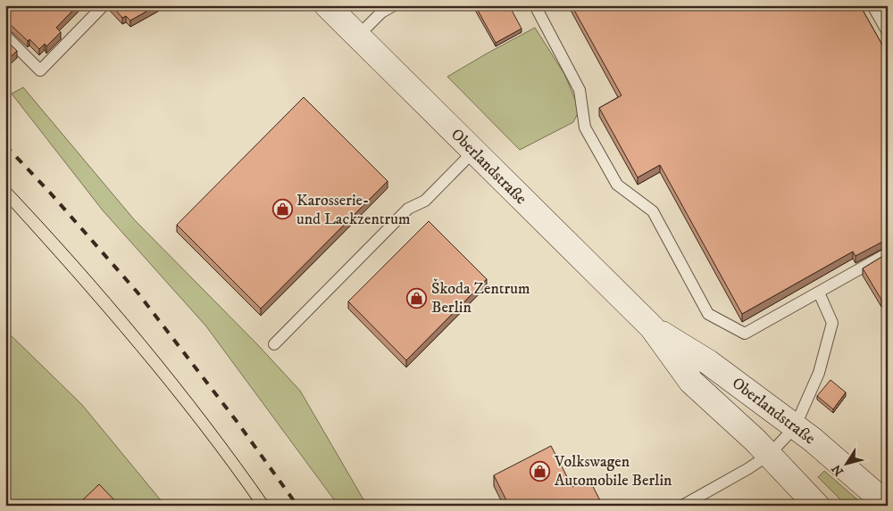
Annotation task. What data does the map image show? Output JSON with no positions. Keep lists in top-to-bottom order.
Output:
{
  "streets": {
    "street": ["Oberlandstraße"]
  },
  "places": {
    "shop": ["Karosserie- und Lackzentrum", "Škoda Zentrum Berlin", "Volkswagen Automobile Berlin"]
  },
  "north": "bottom left"
}
